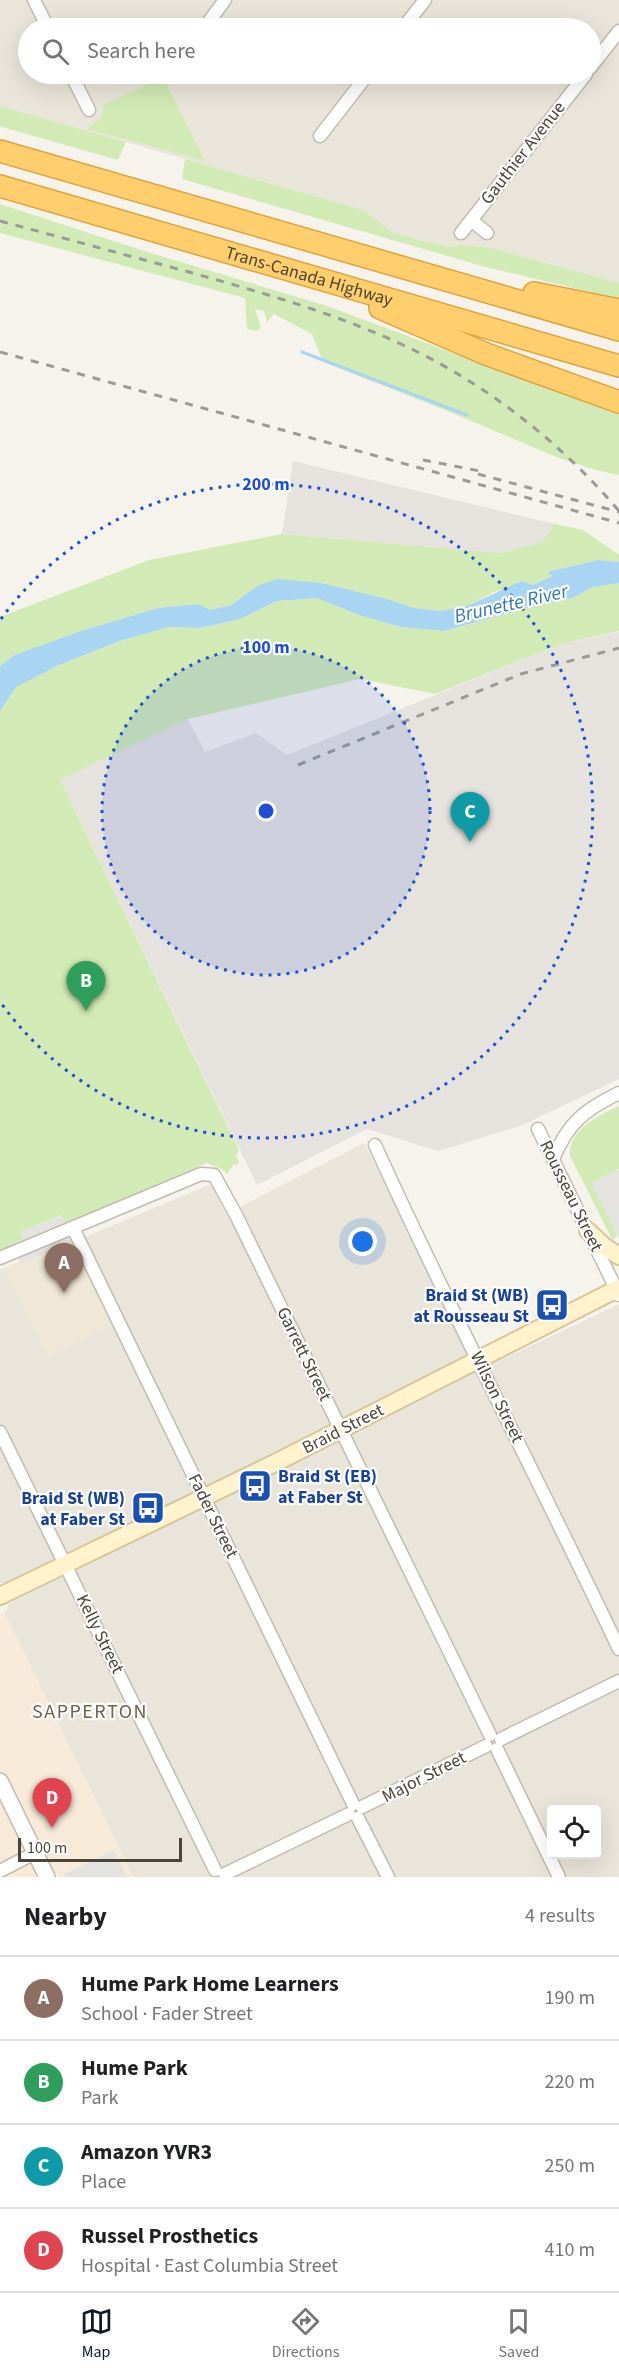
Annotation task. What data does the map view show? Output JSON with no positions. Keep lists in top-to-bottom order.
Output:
{
  "streets": {
    "highway": ["Trans-Canada Highway"],
    "main road": ["Braid Street"],
    "street": [
      "Gauthier Avenue",
      "Rousseau Street",
      "Garrett Street",
      "Wilson Street",
      "Fader Street",
      "Kelly Street",
      "Major Street"
    ]
  },
  "crossings": [
    ["Rousseau Street", "Braid Street"],
    ["Garrett Street", "Braid Street"],
    ["Garrett Street", "Fader Street"],
    ["Garrett Street", "Major Street"],
    ["Wilson Street", "Braid Street"],
    ["Braid Street", "Fader Street"],
    ["Braid Street", "Kelly Street"],
    ["Fader Street", "Major Street"],
    ["Kelly Street", "Major Street"]
  ],
  "districts": ["SAPPERTON"],
  "water": ["Brunette River"],
  "places": {
    "bus stop": ["Braid St (WB) at Rousseau St", "Braid St (EB) at Faber St", "Braid St (WB) at Faber St"]
  },
  "scale_bar": "100 m",
  "page": {
    "search": "Search here",
    "pins": [
      "C",
      "B",
      "A",
      "D"
    ],
    "scale": "100 m",
    "heading": ["Nearby", "4 results"],
    "list": [
      {
        "mark": "A",
        "name": "Hume Park Home Learners",
        "note": "School · Fader Street",
        "value": "190 m"
      },
      {
        "mark": "B",
        "name": "Hume Park",
        "note": "Park",
        "value": "220 m"
      },
      {
        "mark": "C",
        "name": "Amazon YVR3",
        "note": "Place",
        "value": "250 m"
      },
      {
        "mark": "D",
        "name": "Russel Prosthetics",
        "note": "Hospital · East Columbia Street",
        "value": "410 m"
      }
    ],
    "nav": ["Map", "Directions", "Saved"]
  },
  "rings": ["200 m", "100 m"]
}
